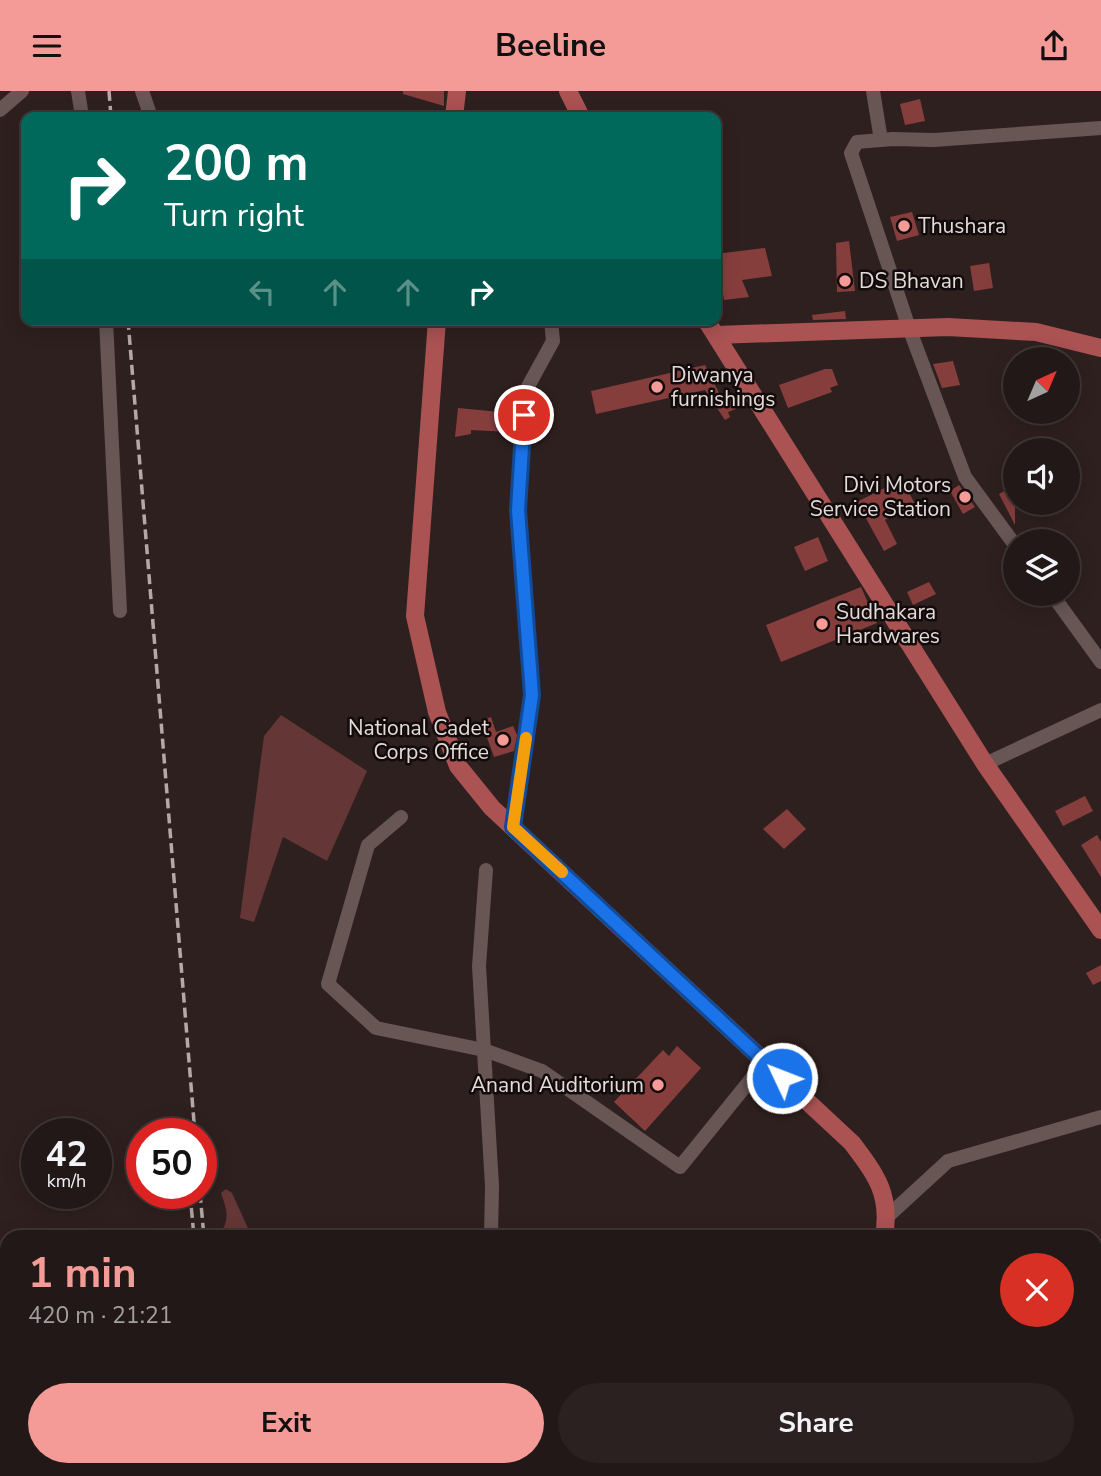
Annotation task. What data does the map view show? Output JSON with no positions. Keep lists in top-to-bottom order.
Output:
{
  "places": [
    "Thushara",
    "DS Bhavan",
    "Diwanya furnishings",
    "Divi Motors Service Station",
    "Sudhakara Hardwares",
    "National Cadet Corps Office",
    "Anand Auditorium"
  ],
  "north": "top right",
  "page": {
    "header": "Beeline",
    "turn": ["200 m", "Turn right"],
    "speed": "42 km/h",
    "limit": "50",
    "heading": ["1 min", "420 m · 21:21"],
    "buttons": ["Exit", "Share"]
  }
}
